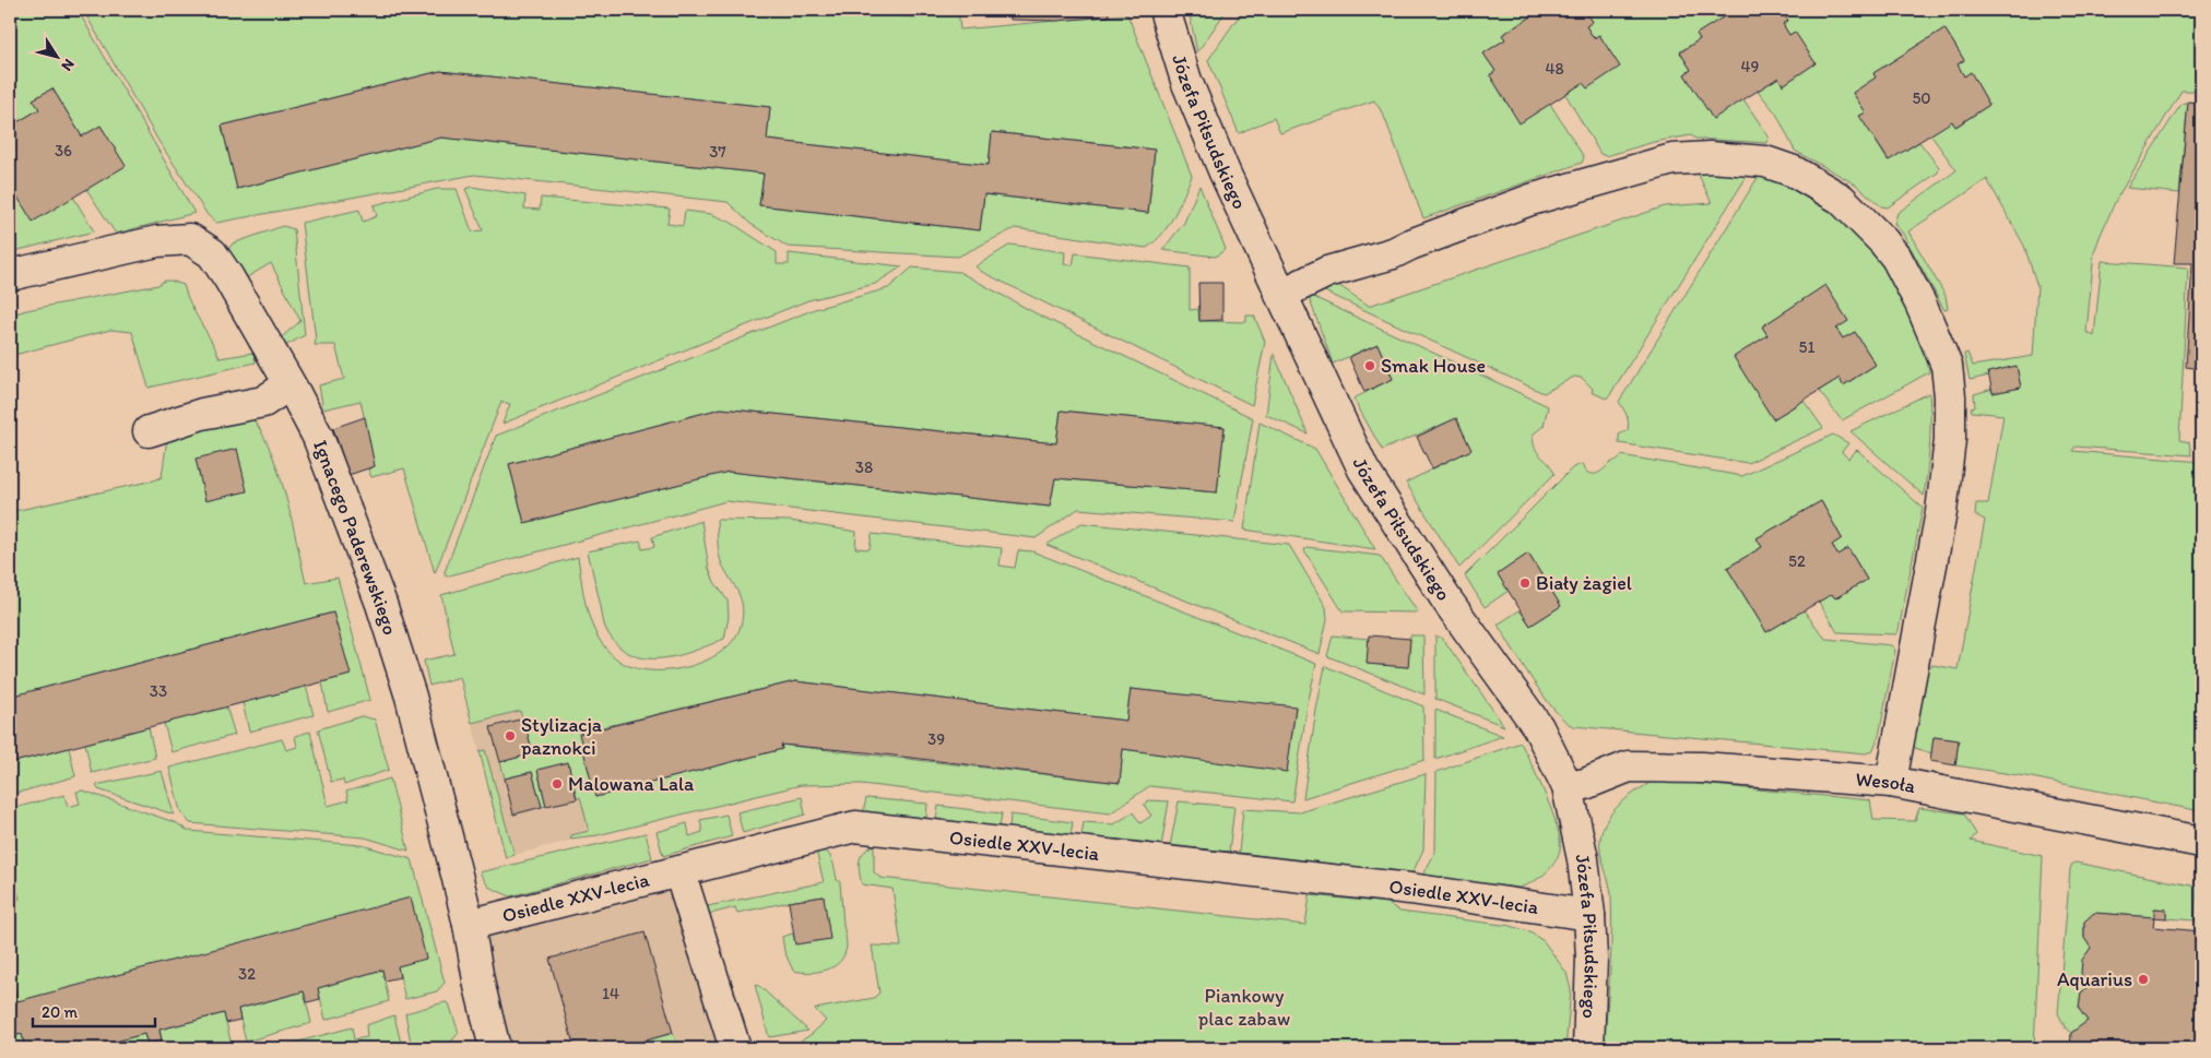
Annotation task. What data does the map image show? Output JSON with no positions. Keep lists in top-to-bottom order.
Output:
{
  "streets": {
    "street": [
      "Józefa Piłsudskiego",
      "Ignacego Paderewskiego",
      "Wesoła",
      "Osiedle XXV-lecia"
    ]
  },
  "crossings": [
    ["Józefa Piłsudskiego", "Wesoła"],
    ["Józefa Piłsudskiego", "Osiedle XXV-lecia"],
    ["Ignacego Paderewskiego", "Osiedle XXV-lecia"]
  ],
  "parks": ["Piankowy plac zabaw"],
  "places": [
    "Smak House",
    "Biały żagiel",
    "Stylizacja paznokci",
    "Malowana Lala",
    "Aquarius"
  ],
  "house_numbers": [
    "49",
    "48",
    "50",
    "36",
    "37",
    "51",
    "38",
    "52",
    "33",
    "39",
    "32",
    "14"
  ],
  "scale_bar": "20 m",
  "north": "bottom right"
}
